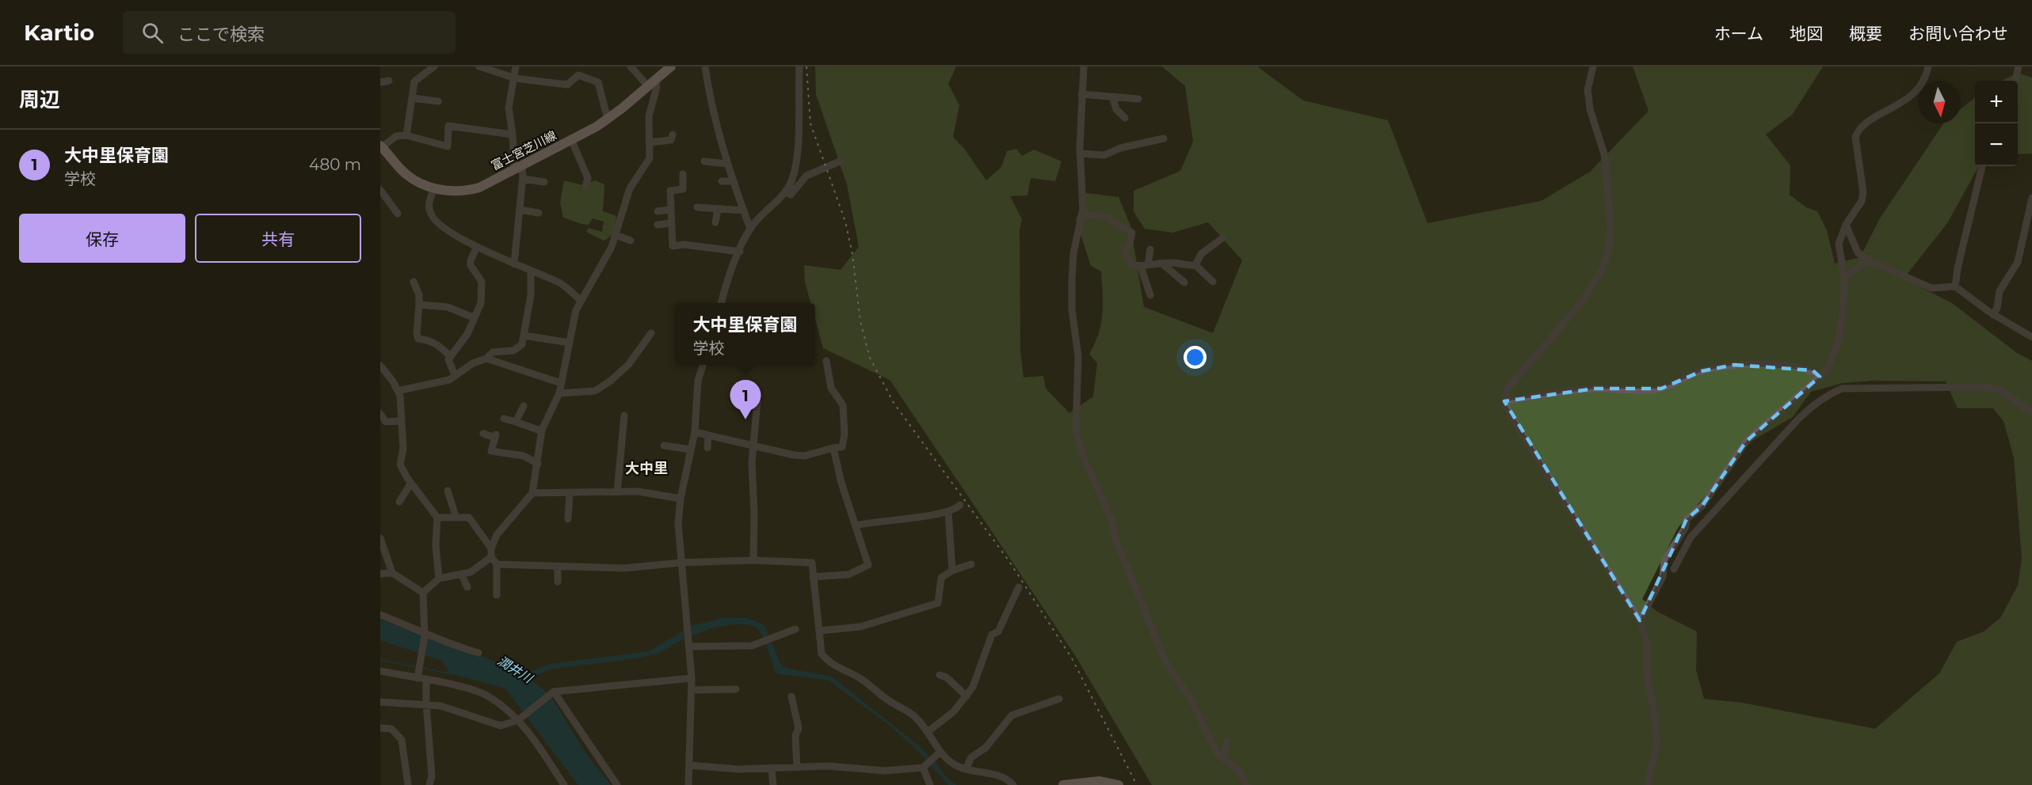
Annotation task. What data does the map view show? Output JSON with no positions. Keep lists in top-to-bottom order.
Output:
{
  "streets": {
    "main road": ["富士宮芝川線"]
  },
  "districts": ["大中里"],
  "water": ["潤井川"],
  "north": "bottom",
  "page": {
    "header": "Kartio",
    "search": "ここで検索",
    "nav": [
      "ホーム",
      "地図",
      "概要",
      "お問い合わせ"
    ],
    "heading": "周辺",
    "map_buttons": ["+", "−"],
    "list": [
      {
        "mark": "1",
        "name": "大中里保育園",
        "note": "学校",
        "value": "480 m"
      }
    ],
    "buttons": ["保存", "共有"],
    "popup": ["大中里保育園", "学校"],
    "pins": "1"
  }
}
